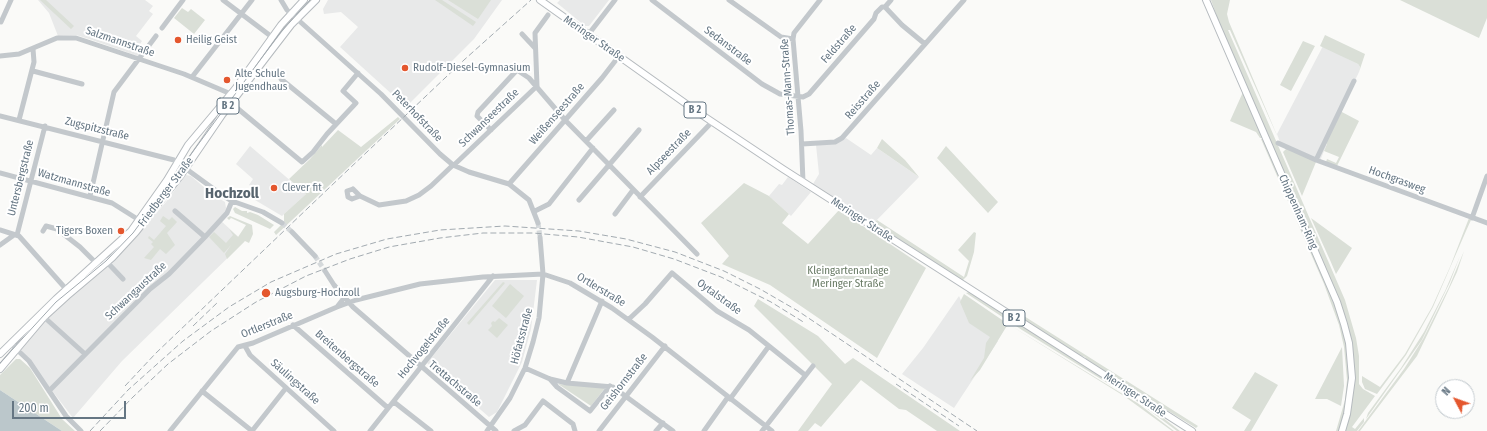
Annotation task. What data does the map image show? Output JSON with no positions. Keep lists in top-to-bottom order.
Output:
{
  "streets": {
    "main road": [
      "Meringer Straße",
      "B 2",
      "Friedberger Straße",
      "Chippenham-Ring"
    ],
    "street": [
      "Salzmannstraße",
      "Feldstraße",
      "Sedanstraße",
      "Thomas-Mann-Straße",
      "Reisstraße",
      "Weißenseestraße",
      "Peterhofstraße",
      "Schwanseestraße",
      "Zugspitzstraße",
      "Alpseestraße",
      "Untersbergstraße",
      "Hochgrasweg",
      "Watzmannstraße",
      "Ortlerstraße",
      "Schwangaustraße",
      "Oytalstraße",
      "Höfatsstraße",
      "Hochvogelstraße",
      "Breitenbergstraße",
      "Säulingstraße",
      "Geishornstraße",
      "Trettachstraße"
    ]
  },
  "crossings": [
    ["Meringer Straße", "Thomas-Mann-Straße"],
    ["Meringer Straße", "Weißenseestraße"],
    ["Meringer Straße", "Alpseestraße"],
    ["Salzmannstraße", "Friedberger Straße"],
    ["Feldstraße", "Sedanstraße"],
    ["Feldstraße", "Thomas-Mann-Straße"],
    ["Sedanstraße", "Thomas-Mann-Straße"],
    ["Thomas-Mann-Straße", "Reisstraße"],
    ["Weißenseestraße", "Peterhofstraße"],
    ["Peterhofstraße", "Schwanseestraße"],
    ["Peterhofstraße", "Friedberger Straße"],
    ["Zugspitzstraße", "Untersbergstraße"],
    ["Zugspitzstraße", "Friedberger Straße"],
    ["Zugspitzstraße", "Schwangaustraße"],
    ["Untersbergstraße", "Watzmannstraße"],
    ["Watzmannstraße", "Friedberger Straße"],
    ["Ortlerstraße", "Oytalstraße"],
    ["Ortlerstraße", "Höfatsstraße"],
    ["Ortlerstraße", "Hochvogelstraße"],
    ["Ortlerstraße", "Breitenbergstraße"],
    ["Ortlerstraße", "Säulingstraße"],
    ["Ortlerstraße", "Geishornstraße"],
    ["Ortlerstraße", "Trettachstraße"],
    ["Höfatsstraße", "Trettachstraße"],
    ["Hochvogelstraße", "Breitenbergstraße"],
    ["Hochvogelstraße", "Trettachstraße"]
  ],
  "districts": ["Hochzoll"],
  "parks": ["Kleingartenanlage Meringer Straße"],
  "places": [
    "Heilig Geist",
    "Rudolf-Diesel-Gymnasium",
    "Alte Schule Jugendhaus",
    "Clever fit",
    "Tigers Boxen",
    "Augsburg-Hochzoll"
  ],
  "scale_bar": "200 m",
  "north": "top left"
}
